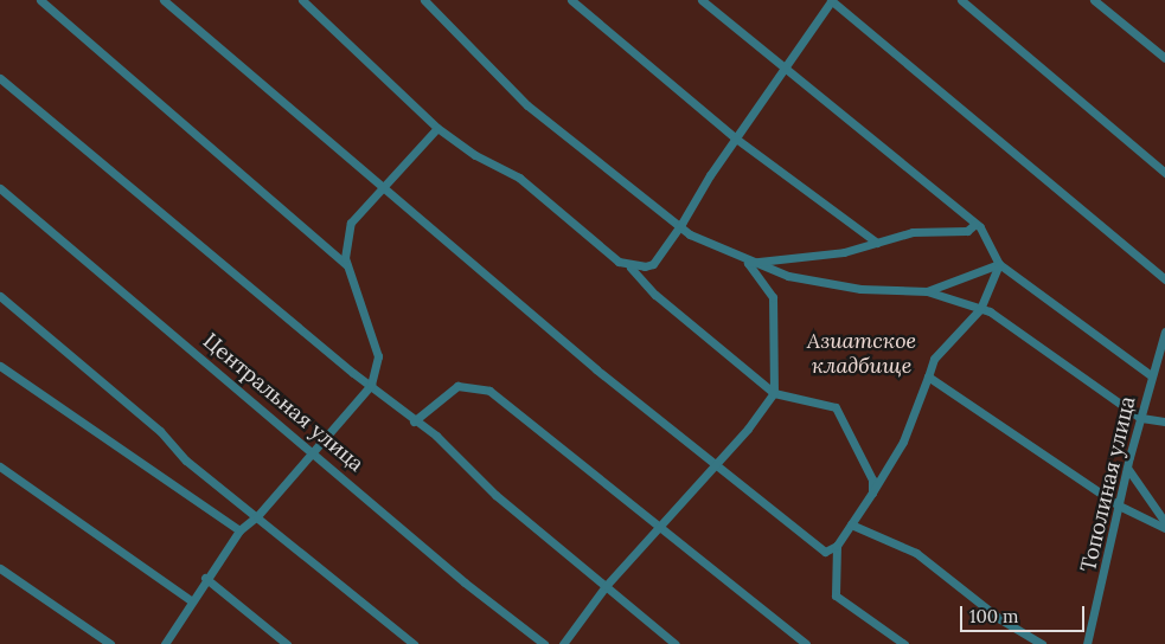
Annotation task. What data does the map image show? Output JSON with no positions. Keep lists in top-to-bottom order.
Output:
{
  "streets": {
    "street": ["Центральная улица", "Тополиная улица"]
  },
  "parks": ["Азиатское кладбище"],
  "scale_bar": "100 m"
}
